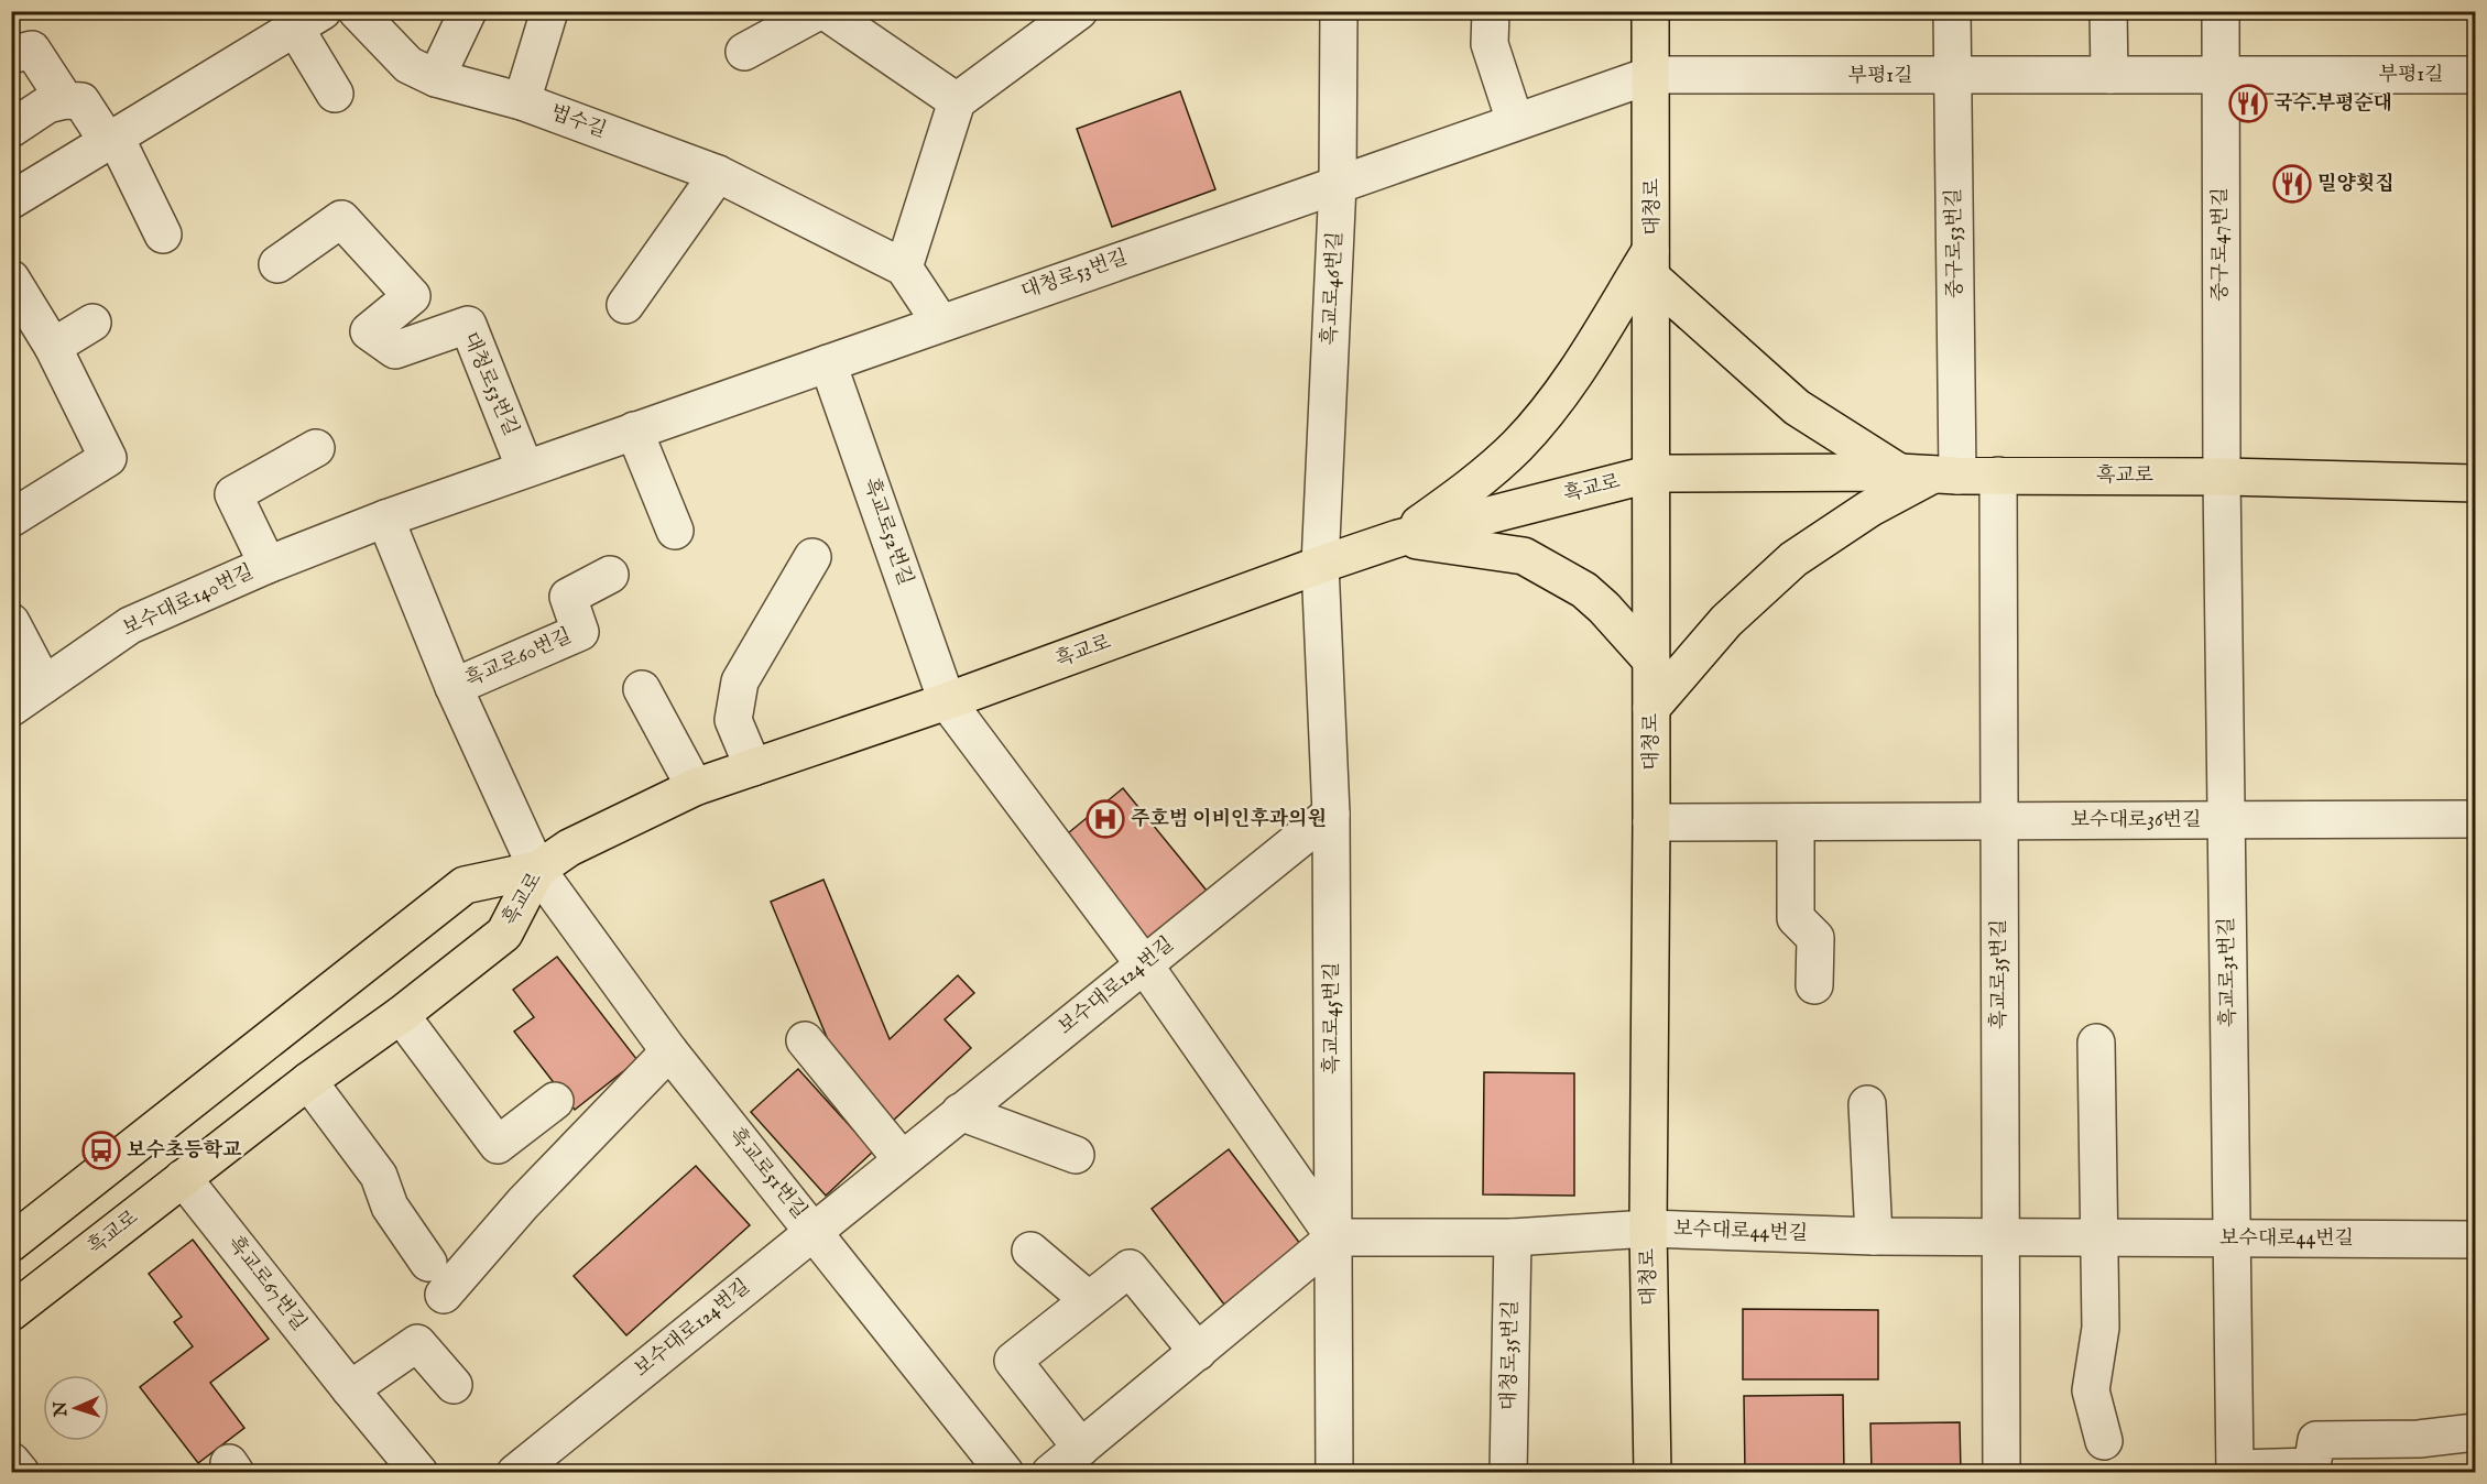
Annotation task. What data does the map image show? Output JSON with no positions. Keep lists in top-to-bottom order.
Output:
{
  "streets": {
    "main road": ["대청로", "흑교로"],
    "street": [
      "부평1길",
      "법수길",
      "중구로53번길",
      "중구로47번길",
      "대청로53번길",
      "흑교로46번길",
      "흑교로52번길",
      "보수대로140번길",
      "흑교로60번길",
      "보수대로36번길",
      "흑교로31번길",
      "흑교로35번길",
      "보수대로124번길",
      "흑교로45번길",
      "흑교로51번길",
      "보수대로44번길",
      "흑교로67번길",
      "대청로35번길"
    ]
  },
  "crossings": [
    ["부평1길", "대청로"],
    ["부평1길", "중구로53번길"],
    ["부평1길", "중구로47번길"],
    ["부평1길", "대청로53번길"],
    ["대청로", "대청로53번길"],
    ["대청로", "흑교로"],
    ["대청로", "보수대로36번길"],
    ["대청로", "보수대로44번길"],
    ["중구로53번길", "흑교로"],
    ["중구로47번길", "흑교로"],
    ["중구로47번길", "흑교로31번길"],
    ["대청로53번길", "흑교로46번길"],
    ["대청로53번길", "흑교로52번길"],
    ["대청로53번길", "보수대로140번길"],
    ["대청로53번길", "흑교로60번길"],
    ["흑교로46번길", "흑교로"],
    ["흑교로46번길", "흑교로45번길"],
    ["흑교로", "흑교로52번길"],
    ["흑교로", "흑교로60번길"],
    ["흑교로", "흑교로31번길"],
    ["흑교로", "흑교로35번길"],
    ["흑교로", "흑교로45번길"],
    ["흑교로", "흑교로51번길"],
    ["흑교로", "흑교로67번길"],
    ["보수대로140번길", "흑교로60번길"],
    ["흑교로60번길", "흑교로51번길"],
    ["보수대로36번길", "흑교로31번길"],
    ["보수대로36번길", "흑교로35번길"],
    ["흑교로31번길", "보수대로44번길"],
    ["흑교로35번길", "보수대로44번길"],
    ["보수대로124번길", "흑교로45번길"],
    ["보수대로124번길", "흑교로51번길"]
  ],
  "places": {
    "restaurant": ["국수.부평순대", "밀양횟집"],
    "hospital": ["주호범 이비인후과의원"],
    "bus stop": ["보수초등학교"]
  },
  "north": "left"
}
